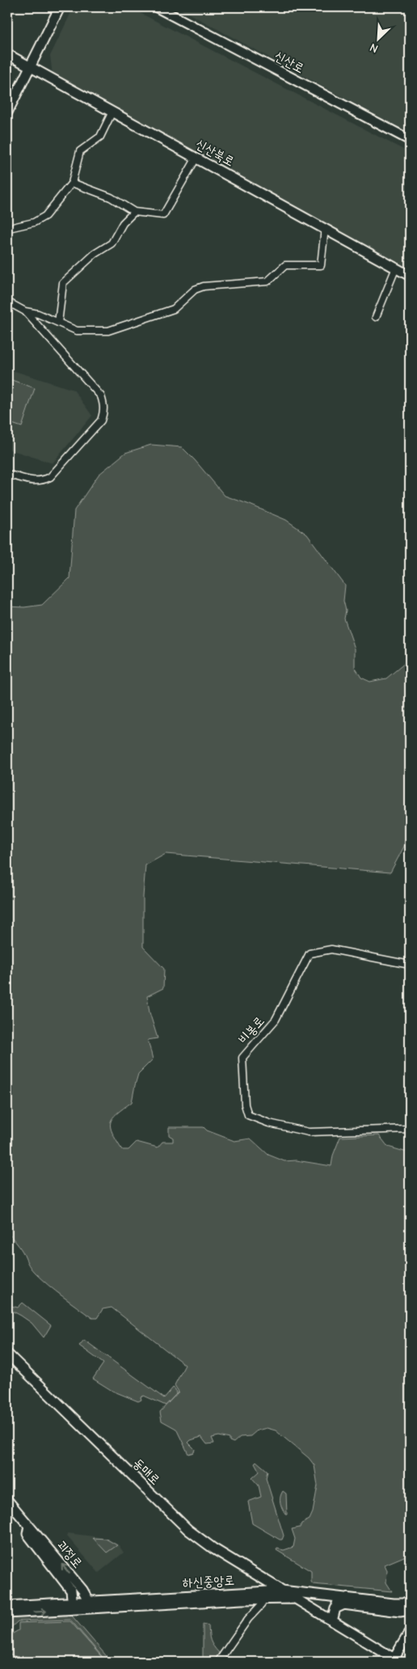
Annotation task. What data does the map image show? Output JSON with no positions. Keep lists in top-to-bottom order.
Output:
{
  "streets": {
    "street": [
      "신산로",
      "신산북로",
      "비봉로",
      "동매로",
      "괴정로",
      "하신중앙로"
    ]
  },
  "crossings": [
    ["동매로", "하신중앙로"],
    ["괴정로", "하신중앙로"]
  ],
  "north": "bottom left"
}
